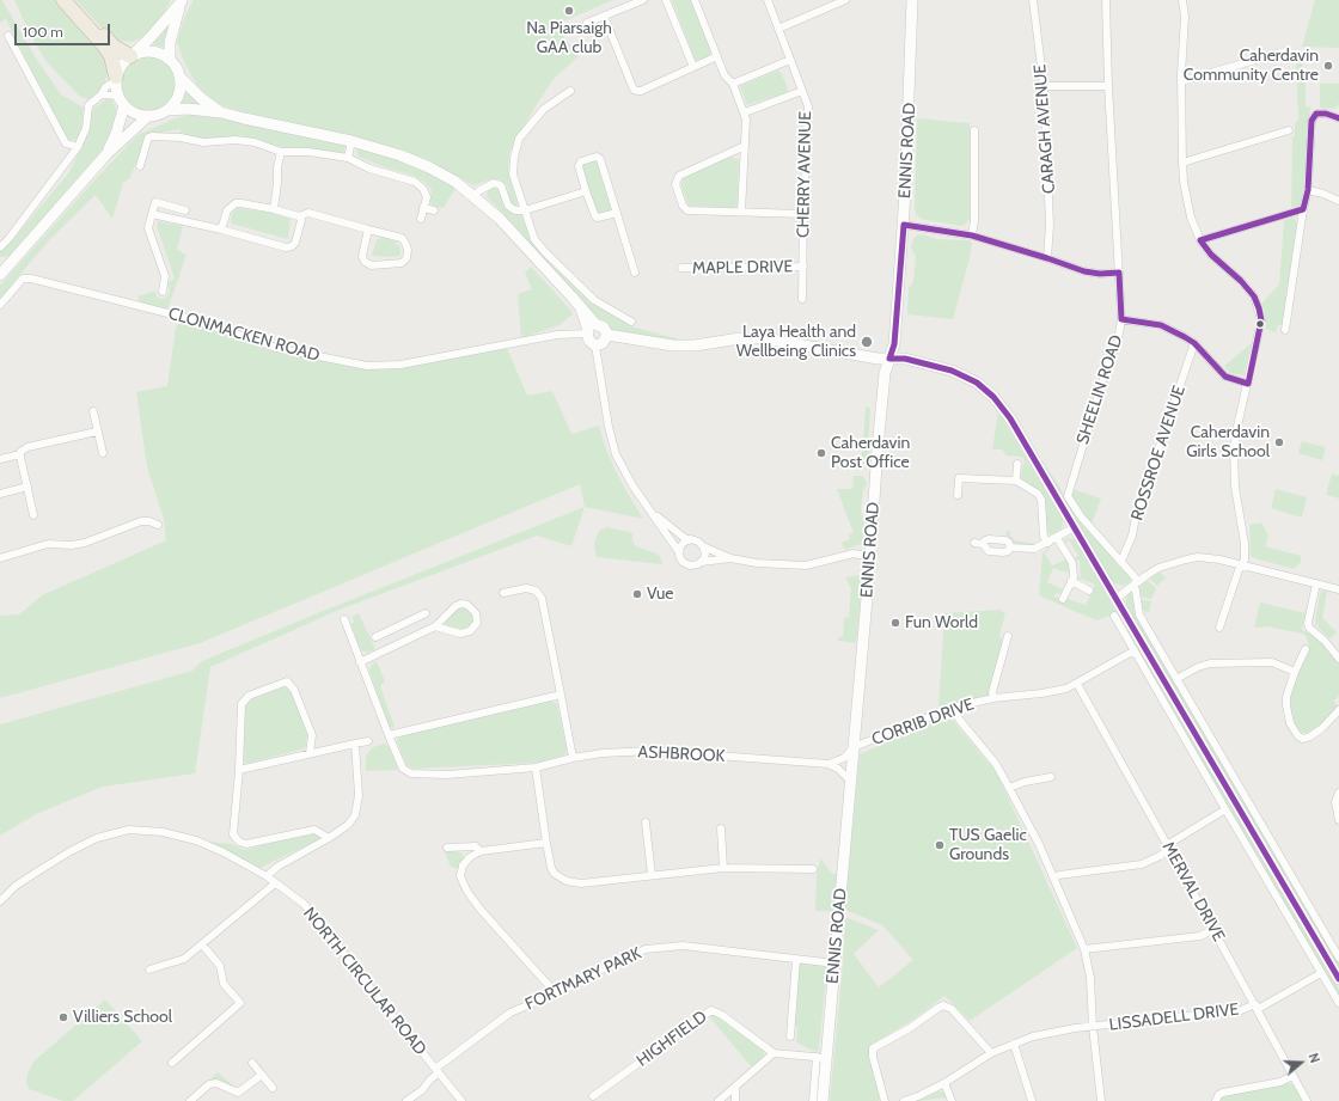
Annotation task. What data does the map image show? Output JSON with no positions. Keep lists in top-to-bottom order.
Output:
{
  "streets": {
    "main road": ["ENNIS ROAD"],
    "street": [
      "CARAGH AVENUE",
      "CHERRY AVENUE",
      "MAPLE DRIVE",
      "CLONMACKEN ROAD",
      "SHEELIN ROAD",
      "ROSSROE AVENUE",
      "CORRIB DRIVE",
      "ASHBROOK",
      "MERVAL DRIVE",
      "FORTMARY PARK",
      "NORTH CIRCULAR ROAD",
      "LISSADELL DRIVE",
      "HIGHFIELD"
    ]
  },
  "crossings": [
    ["ENNIS ROAD", "CORRIB DRIVE"],
    ["ENNIS ROAD", "ASHBROOK"],
    ["ENNIS ROAD", "FORTMARY PARK"],
    ["CHERRY AVENUE", "MAPLE DRIVE"],
    ["SHEELIN ROAD", "ROSSROE AVENUE"],
    ["CORRIB DRIVE", "MERVAL DRIVE"],
    ["MERVAL DRIVE", "LISSADELL DRIVE"],
    ["FORTMARY PARK", "NORTH CIRCULAR ROAD"]
  ],
  "places": [
    "Na Piarsaigh GAA club",
    "Caherdavin Community Centre",
    "Laya Health and Wellbeing Clinics",
    "Caherdavin Girls School",
    "Caherdavin Post Office",
    "Vue",
    "Fun World",
    "TUS Gaelic Grounds",
    "Villiers School"
  ],
  "scale_bar": "100 m",
  "north": "right"
}
